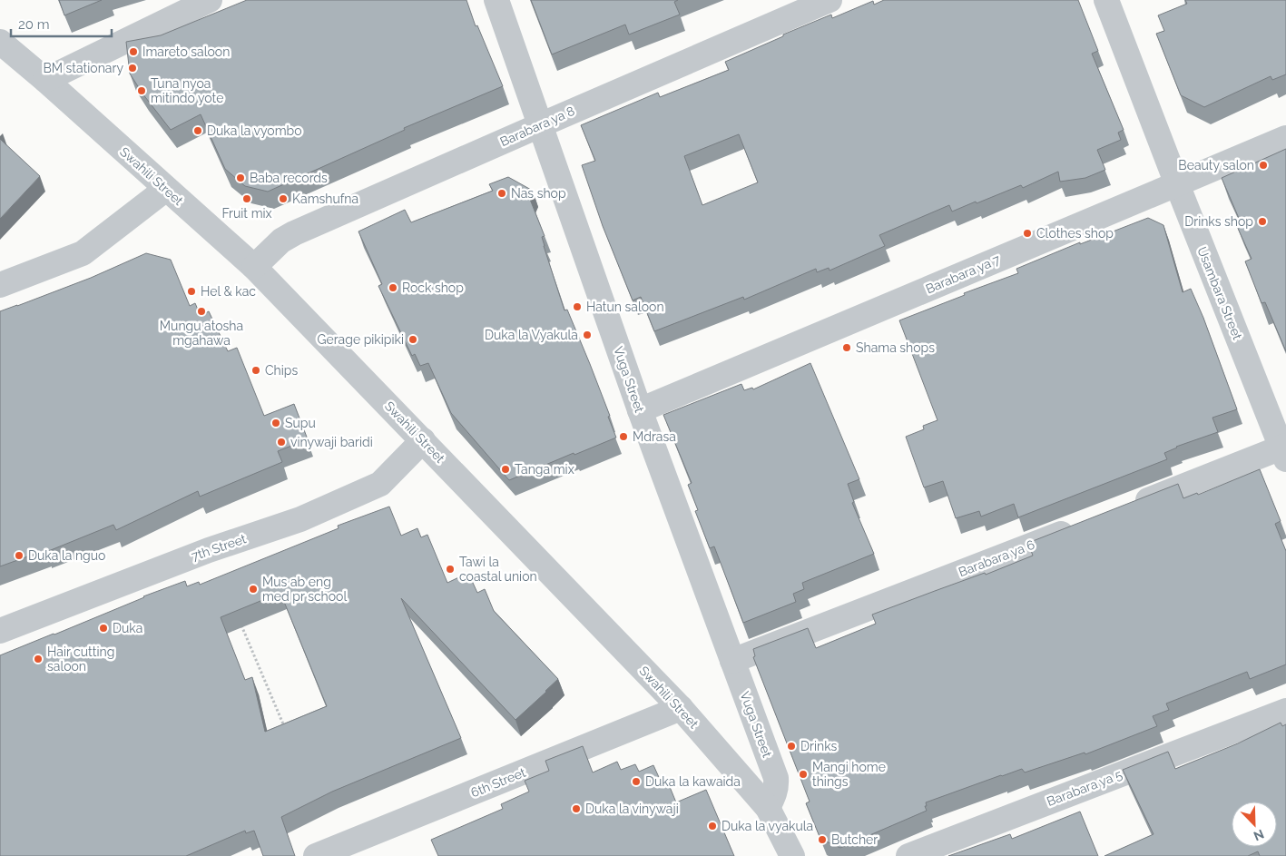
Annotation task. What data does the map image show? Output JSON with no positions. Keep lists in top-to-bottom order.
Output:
{
  "streets": {
    "street": [
      "Barabara ya 8",
      "Swahili Street",
      "Barabara ya 7",
      "Usambara Street",
      "Vuga Street",
      "7th Street",
      "Barabara ya 6",
      "6th Street",
      "Barabara ya 5"
    ]
  },
  "crossings": [
    ["Barabara ya 8", "Swahili Street"],
    ["Barabara ya 8", "Vuga Street"],
    ["Swahili Street", "Vuga Street"],
    ["Swahili Street", "7th Street"],
    ["Swahili Street", "6th Street"],
    ["Barabara ya 7", "Usambara Street"],
    ["Barabara ya 7", "Vuga Street"],
    ["Vuga Street", "Barabara ya 6"]
  ],
  "places": [
    "Imareto saloon",
    "BM stationary",
    "Tuna nyoa mitindo yote",
    "Duka la vyombo",
    "Beauty salon",
    "Baba records",
    "Nas shop",
    "Fruit mix",
    "Kamshufna",
    "Drinks shop",
    "Clothes shop",
    "Rock shop",
    "Hel & kac",
    "Hatun saloon",
    "Mungu atosha mgahawa",
    "Duka la Vyakula",
    "Gerage pikipiki",
    "Shama shops",
    "Chips",
    "Supu",
    "Mdrasa",
    "vinywaji baridi",
    "Tanga mix",
    "Duka la nguo",
    "Tawi la coastal union",
    "Mus ab eng med pr school",
    "Duka",
    "Hair cutting saloon",
    "Drinks",
    "Mangi home things",
    "Duka la kawaida",
    "Duka la vinywaji",
    "Duka la vyakula",
    "Butcher"
  ],
  "scale_bar": "20 m",
  "north": "bottom right"
}
